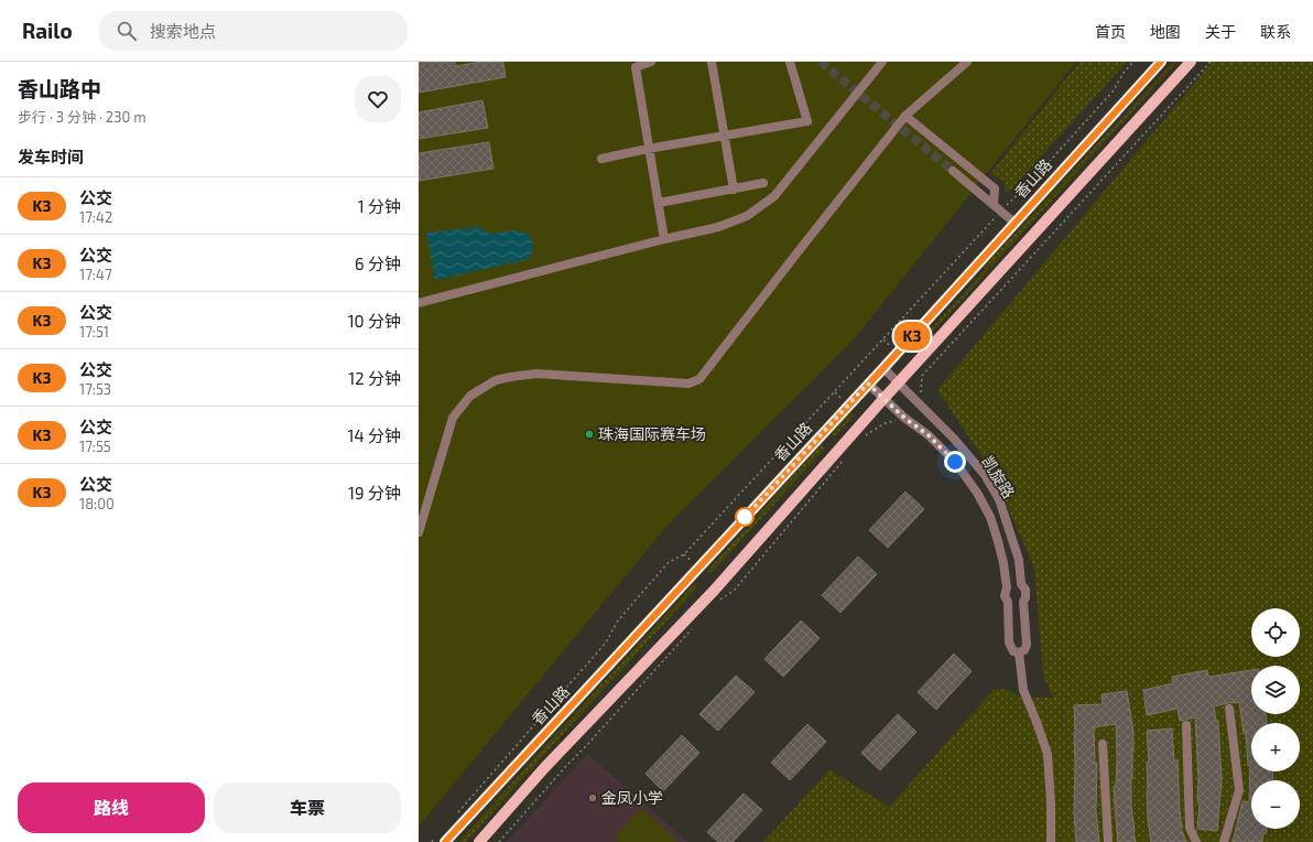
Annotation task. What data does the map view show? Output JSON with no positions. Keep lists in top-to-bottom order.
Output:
{
  "streets": {
    "main road": ["香山路"],
    "street": ["凯旋路"]
  },
  "crossings": [
    ["香山路", "凯旋路"]
  ],
  "places": ["珠海国际赛车场", "金凤小学"],
  "lines": ["bus line K3"],
  "page": {
    "header": "Railo",
    "search": "搜索地点",
    "nav": [
      "首页",
      "地图",
      "关于",
      "联系"
    ],
    "heading": [
      ["香山路中", "步行 · 3 分钟 · 230 m"],
      "发车时间"
    ],
    "on_map": "K3",
    "list": [
      {
        "mark": "K3",
        "name": "公交",
        "note": "17:42",
        "value": "1 分钟"
      },
      {
        "mark": "K3",
        "name": "公交",
        "note": "17:47",
        "value": "6 分钟"
      },
      {
        "mark": "K3",
        "name": "公交",
        "note": "17:51",
        "value": "10 分钟"
      },
      {
        "mark": "K3",
        "name": "公交",
        "note": "17:53",
        "value": "12 分钟"
      },
      {
        "mark": "K3",
        "name": "公交",
        "note": "17:55",
        "value": "14 分钟"
      },
      {
        "mark": "K3",
        "name": "公交",
        "note": "18:00",
        "value": "19 分钟"
      }
    ],
    "map_buttons": ["+", "−"],
    "buttons": ["路线", "车票"]
  }
}
